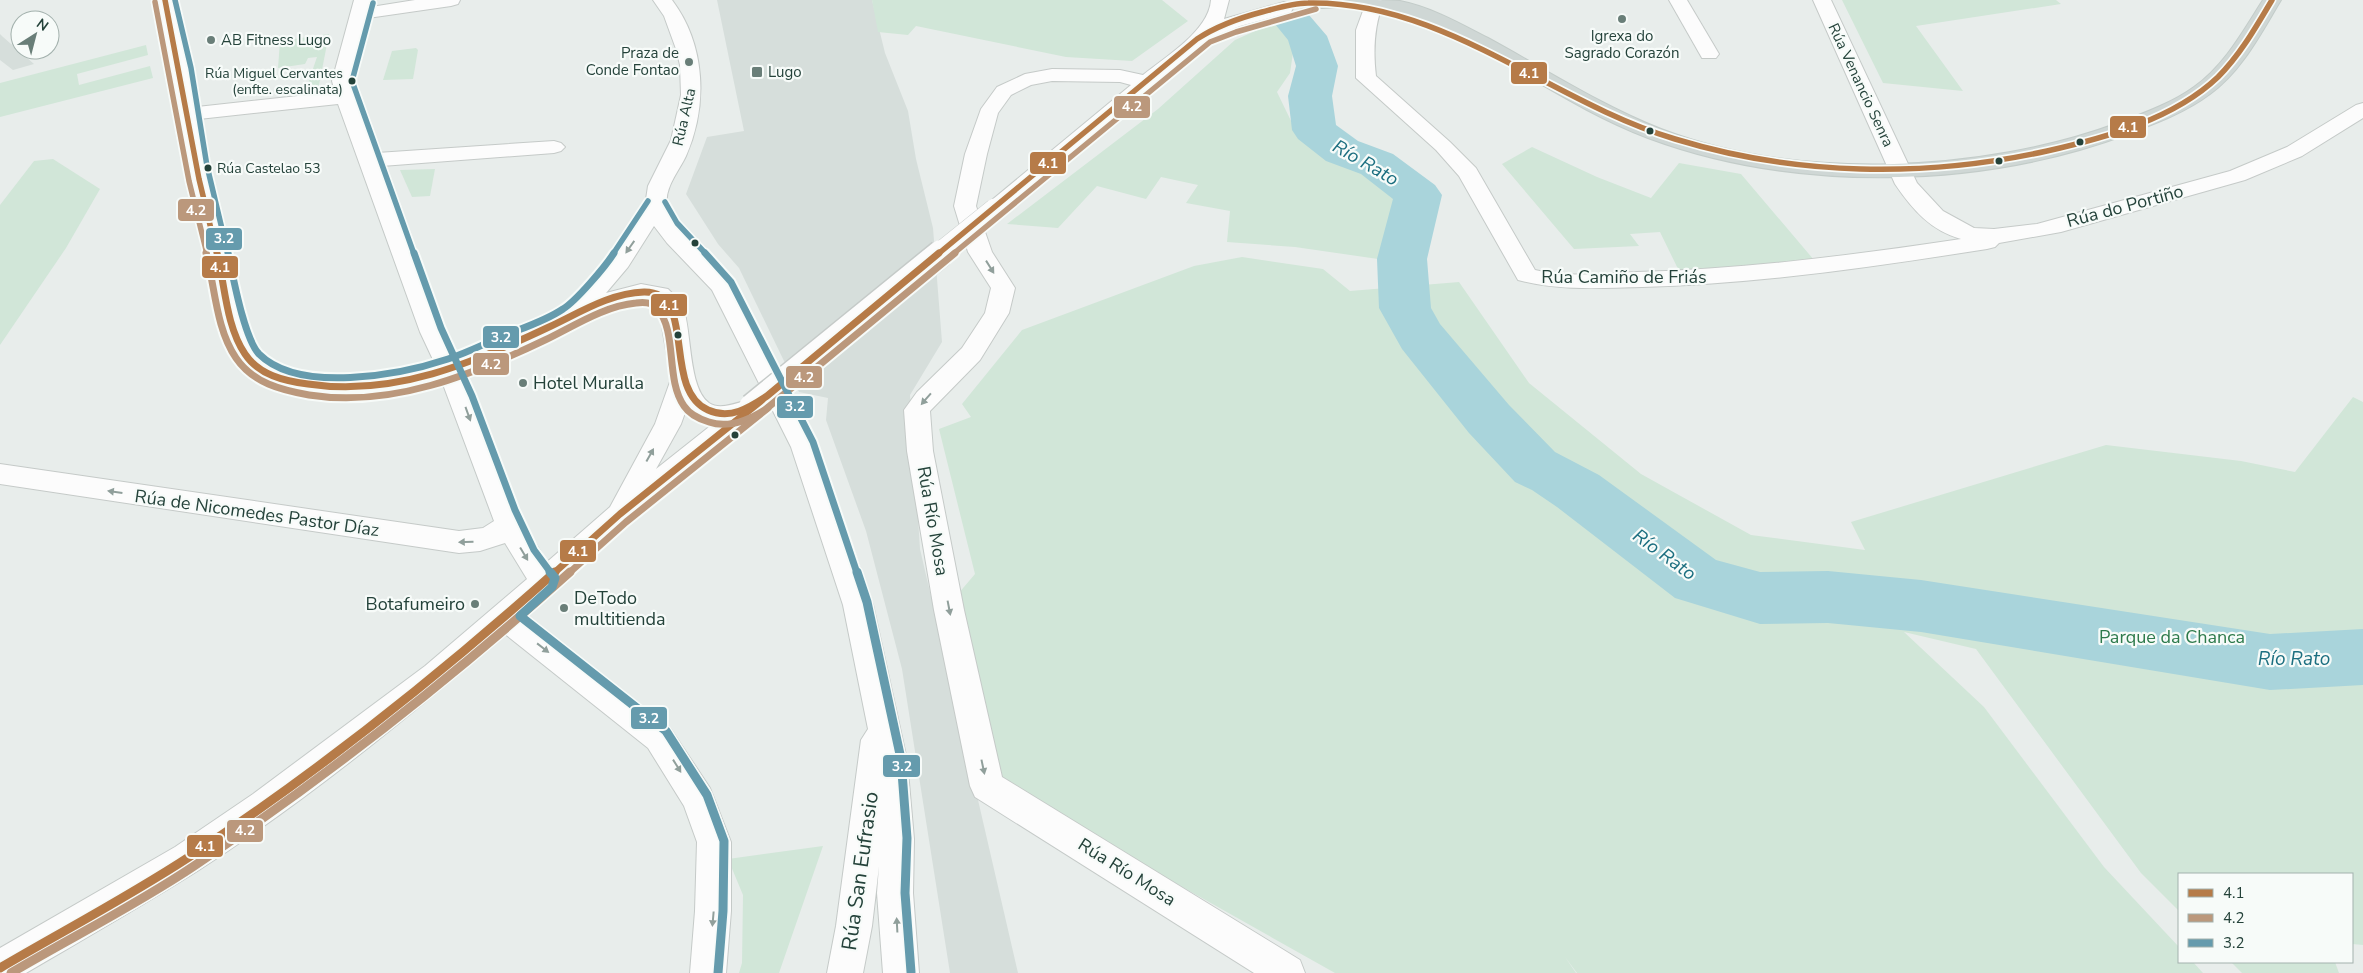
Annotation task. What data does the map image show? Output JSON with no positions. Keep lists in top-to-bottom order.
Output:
{
  "streets": {
    "street": [
      "Rúa Venancio Senra",
      "Rúa Alta",
      "Rúa do Portiño",
      "Rúa Camiño de Friás",
      "Rúa de Nicomedes Pastor Díaz",
      "Rúa Río Mosa",
      "Rúa San Eufrasio"
    ]
  },
  "crossings": [
    ["Rúa Venancio Senra", "Rúa do Portiño"],
    ["Rúa Alta", "Rúa San Eufrasio"],
    ["Rúa do Portiño", "Rúa Camiño de Friás"]
  ],
  "one_way": ["Rúa de Nicomedes Pastor Díaz"],
  "water": ["Río Rato"],
  "parks": ["Parque da Chanca"],
  "places": {
    "other": [
      "Igrexa do Sagrado Corazón",
      "AB Fitness Lugo",
      "Praza de Conde Fontao",
      "Rúa Miguel Cervantes (enfte. escalinata)",
      "Rúa Castelao 53",
      "Hotel Muralla",
      "Botafumeiro",
      "DeTodo multitienda"
    ],
    "transit": ["Lugo"]
  },
  "lines": ["transit line 4.1", "transit line 3.2", "transit line 4.2"],
  "legend": ["4.1", "4.2", "3.2"],
  "north": "top right"
}
